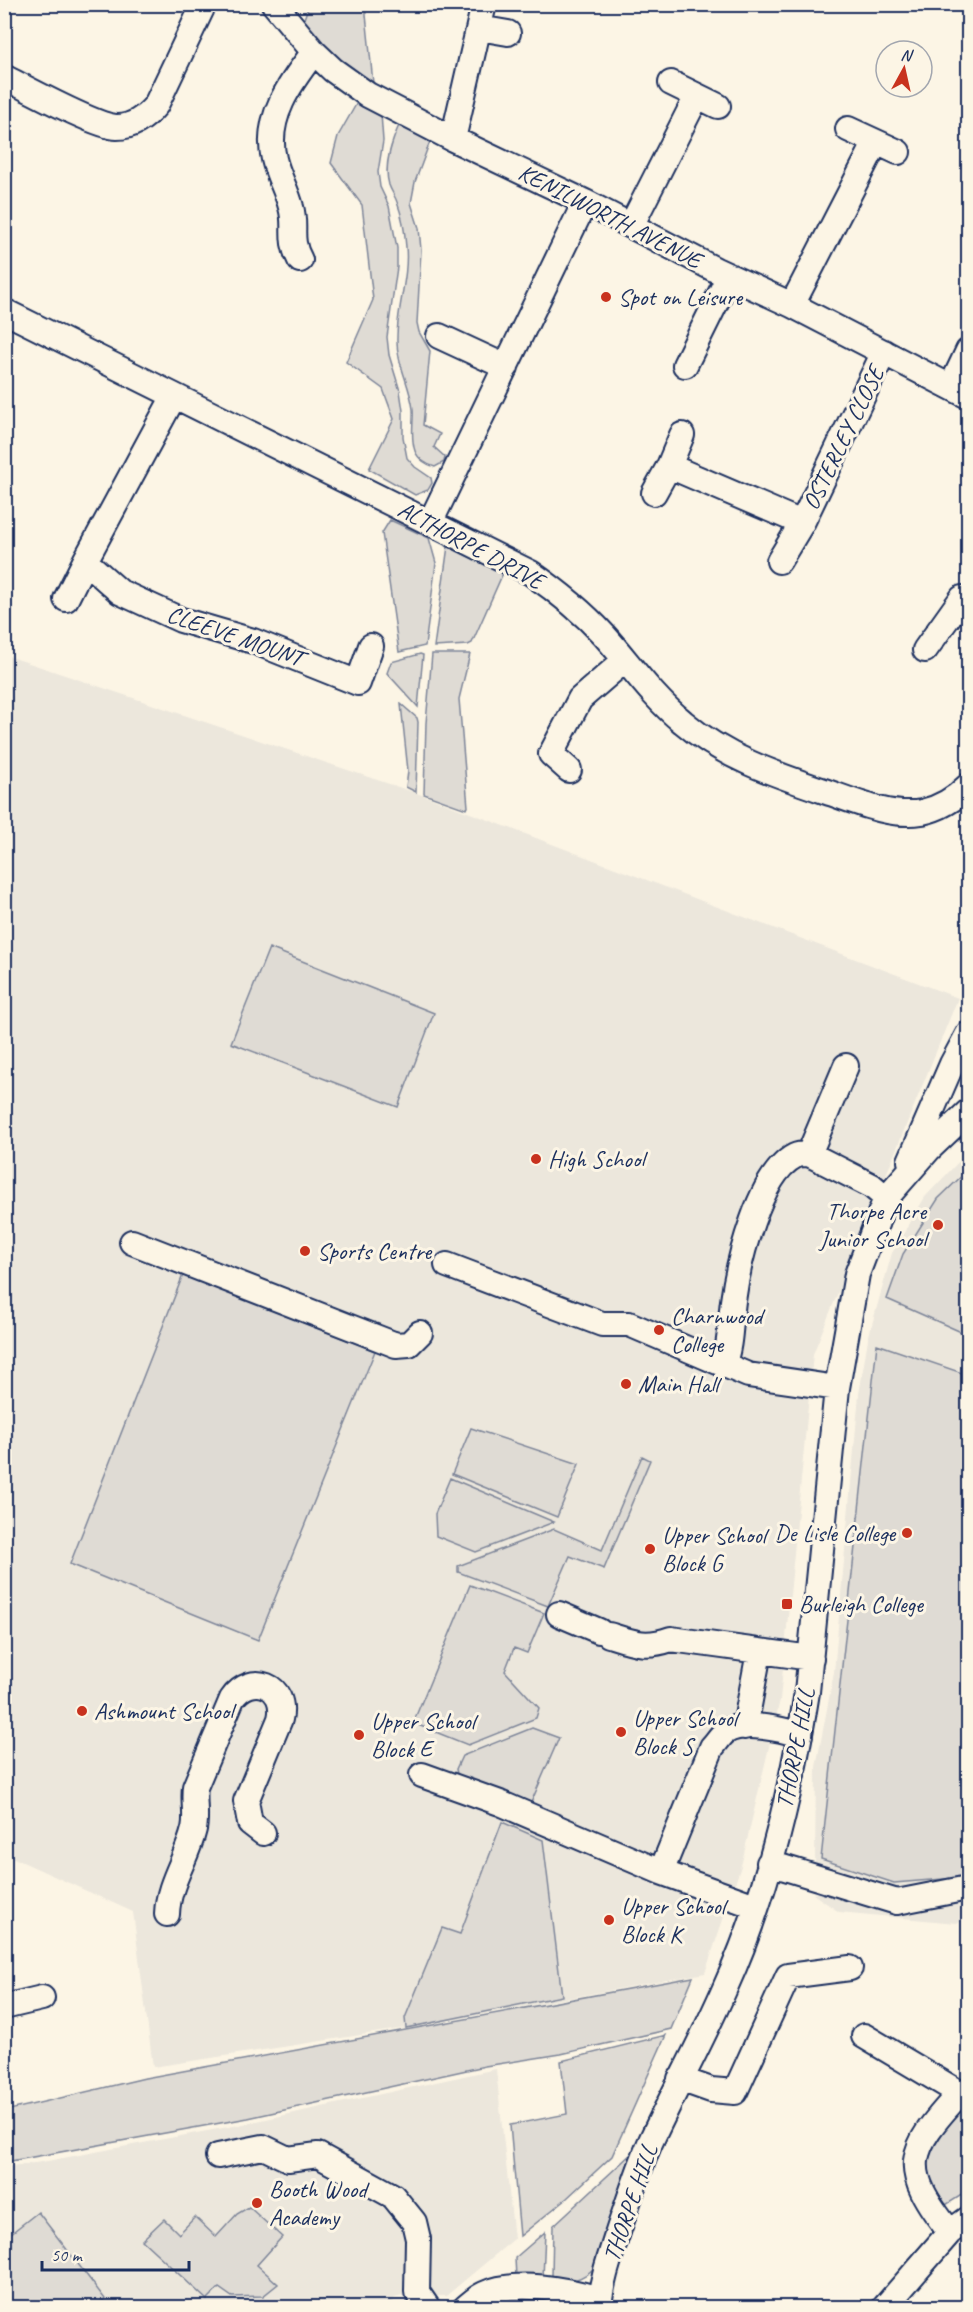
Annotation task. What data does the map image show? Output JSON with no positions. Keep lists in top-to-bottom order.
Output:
{
  "streets": {
    "street": [
      "KENILWORTH AVENUE",
      "OSTERLEY CLOSE",
      "ALTHORPE DRIVE",
      "CLEEVE MOUNT",
      "THORPE HILL"
    ]
  },
  "crossings": [
    ["KENILWORTH AVENUE", "OSTERLEY CLOSE"]
  ],
  "places": {
    "other": [
      "Spot on Leisure",
      "High School",
      "Thorpe Acre Junior School",
      "Sports Centre",
      "Charnwood College",
      "Main Hall",
      "De Lisle College",
      "Upper School Block G",
      "Ashmount School",
      "Upper School Block S",
      "Upper School Block E",
      "Upper School Block K",
      "Booth Wood Academy"
    ],
    "transit": ["Burleigh College"]
  },
  "scale_bar": "50 m",
  "north": "top"
}
